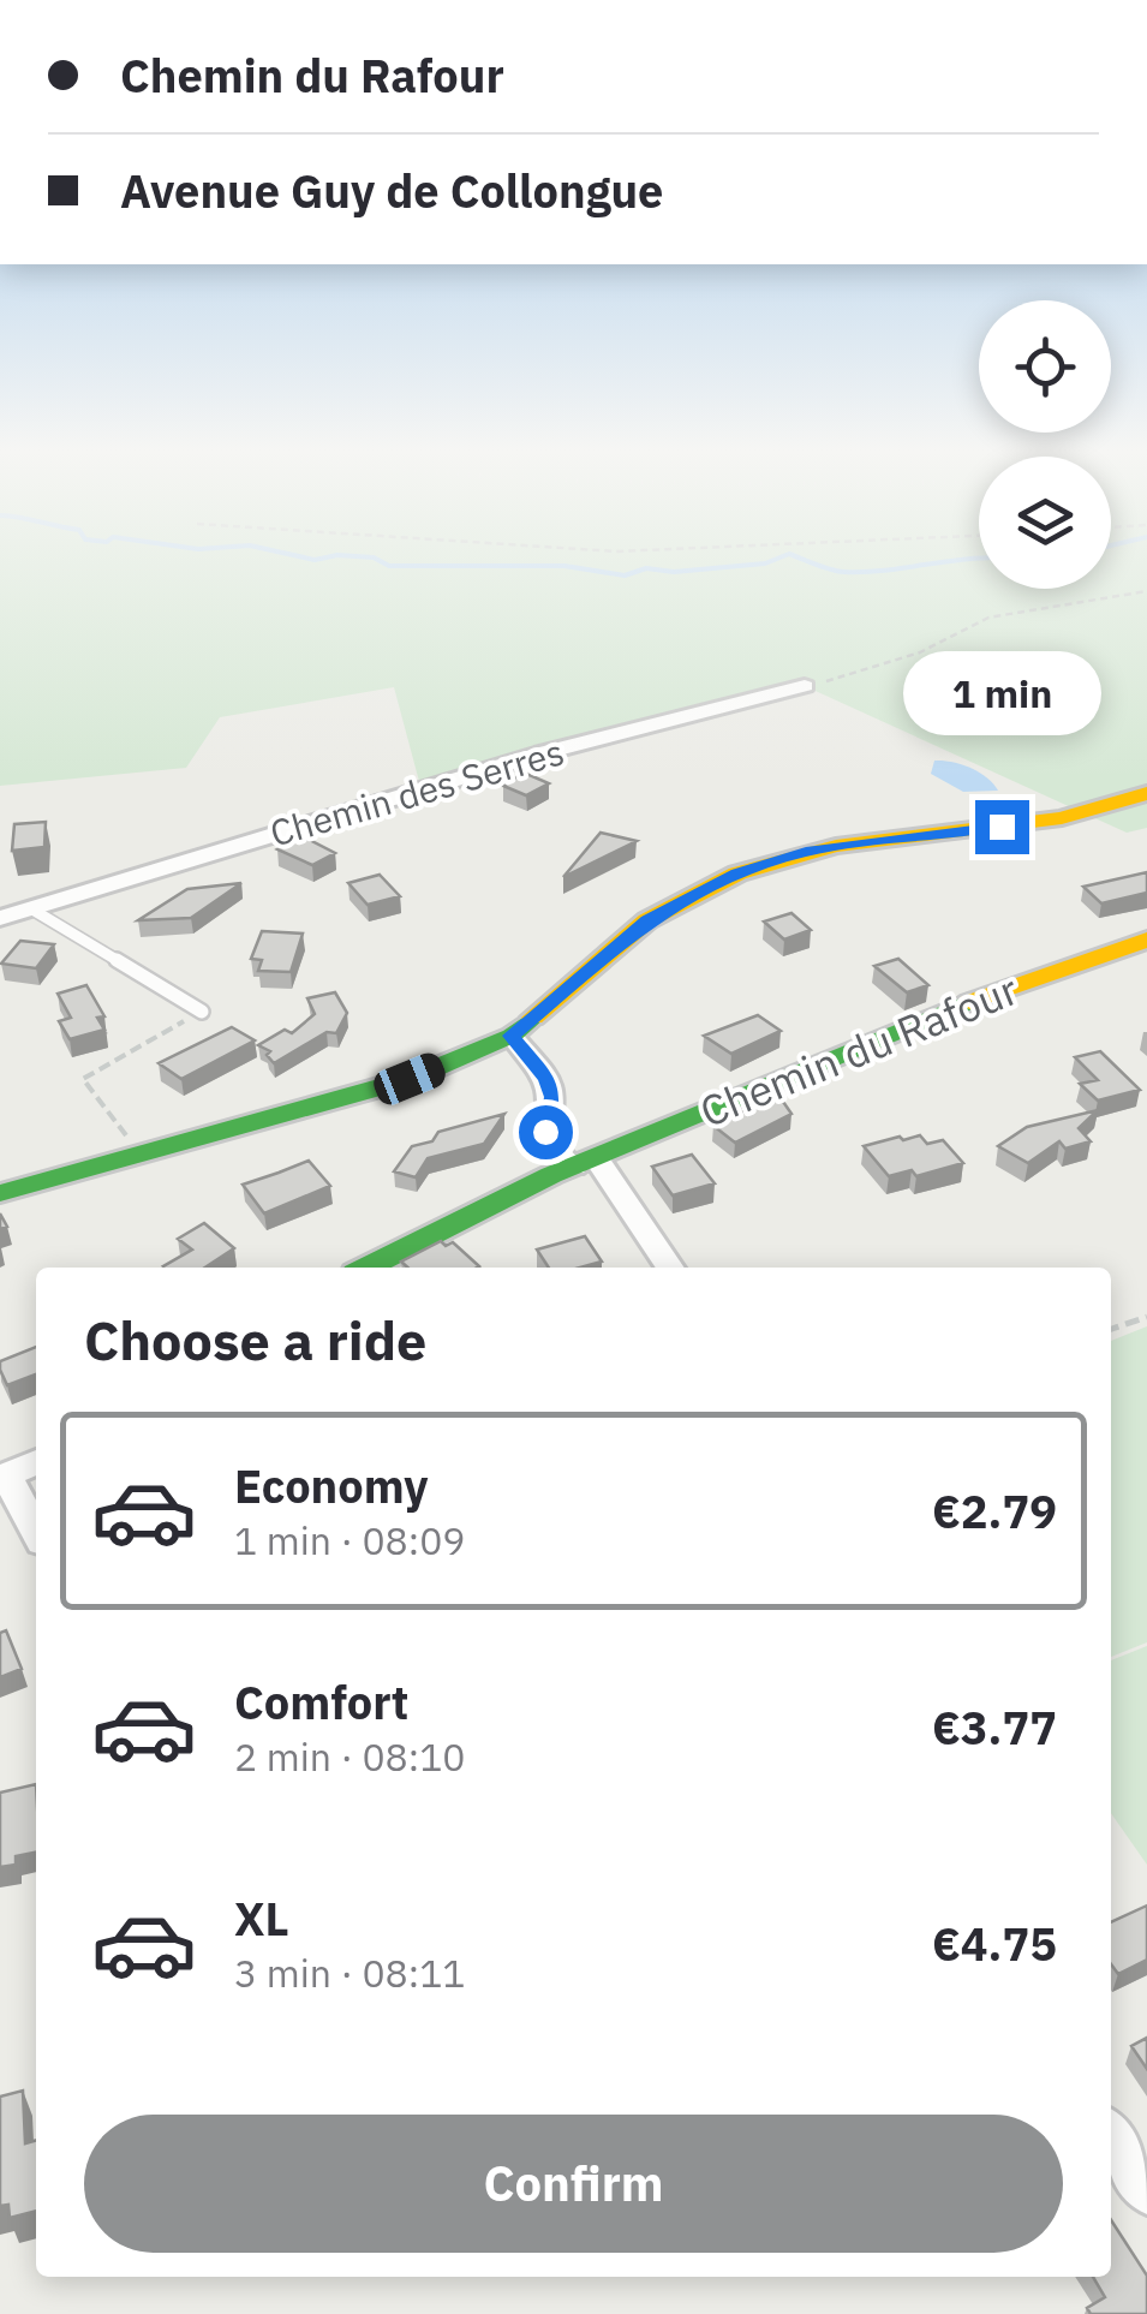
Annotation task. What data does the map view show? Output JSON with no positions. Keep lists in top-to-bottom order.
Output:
{
  "streets": {
    "main road": ["Chemin du Rafour"],
    "street": ["Chemin des Serres"]
  },
  "page": {
    "banner": ["Chemin du Rafour", "Avenue Guy de Collongue"],
    "bubble": "1 min",
    "heading": "Choose a ride",
    "list": [
      {
        "name": "Economy",
        "note": "1 min · 08:09",
        "value": "€2.79"
      },
      {
        "name": "Comfort",
        "note": "2 min · 08:10",
        "value": "€3.77"
      },
      {
        "name": "XL",
        "note": "3 min · 08:11",
        "value": "€4.75"
      }
    ],
    "buttons": "Confirm"
  }
}
